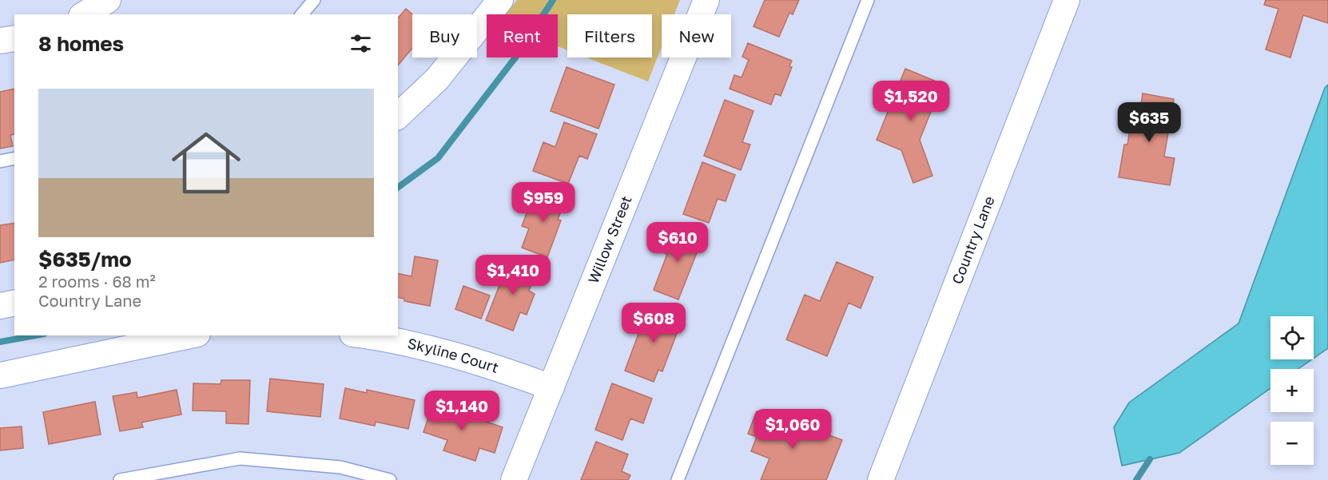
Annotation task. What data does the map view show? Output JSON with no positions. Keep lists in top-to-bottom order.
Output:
{
  "streets": {
    "street": ["Willow Street", "Country Lane", "Skyline Court"]
  },
  "crossings": [
    ["Willow Street", "Skyline Court"]
  ],
  "page": {
    "chip": [
      "Buy",
      "Rent",
      "Filters",
      "New"
    ],
    "heading": "8 homes",
    "list": [
      {
        "name": "$635/mo",
        "note": "2 rooms · 68 m² · Country Lane"
      }
    ],
    "price": [
      "$1,520",
      "$635",
      "$959",
      "$610",
      "$1,410",
      "$608",
      "$1,140",
      "$1,060"
    ],
    "map_buttons": ["+", "−"]
  }
}
